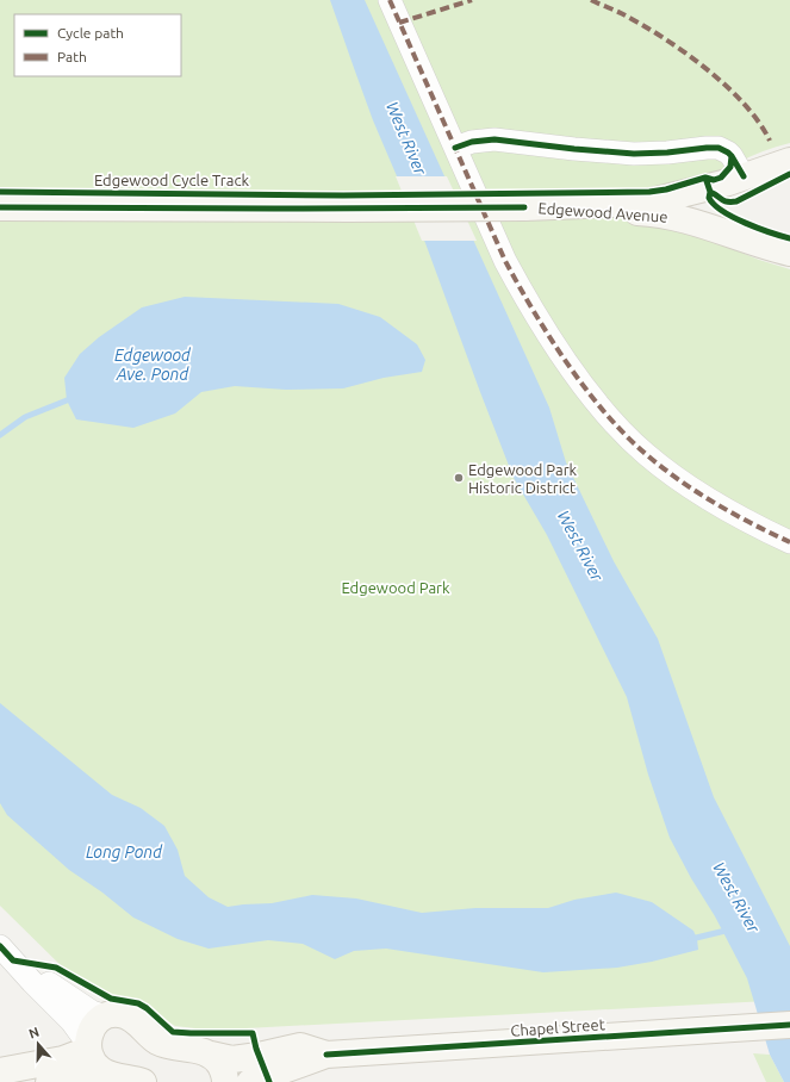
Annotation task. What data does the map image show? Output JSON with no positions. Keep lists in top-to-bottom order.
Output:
{
  "streets": {
    "street": ["Edgewood Avenue", "Chapel Street"],
    "cycle path": ["Edgewood Cycle Track"]
  },
  "water": ["West River", "Edgewood Ave. Pond", "Long Pond"],
  "parks": ["Edgewood Park"],
  "places": ["Edgewood Park Historic District"],
  "legend": ["Cycle path", "Path"],
  "north": "top"
}
